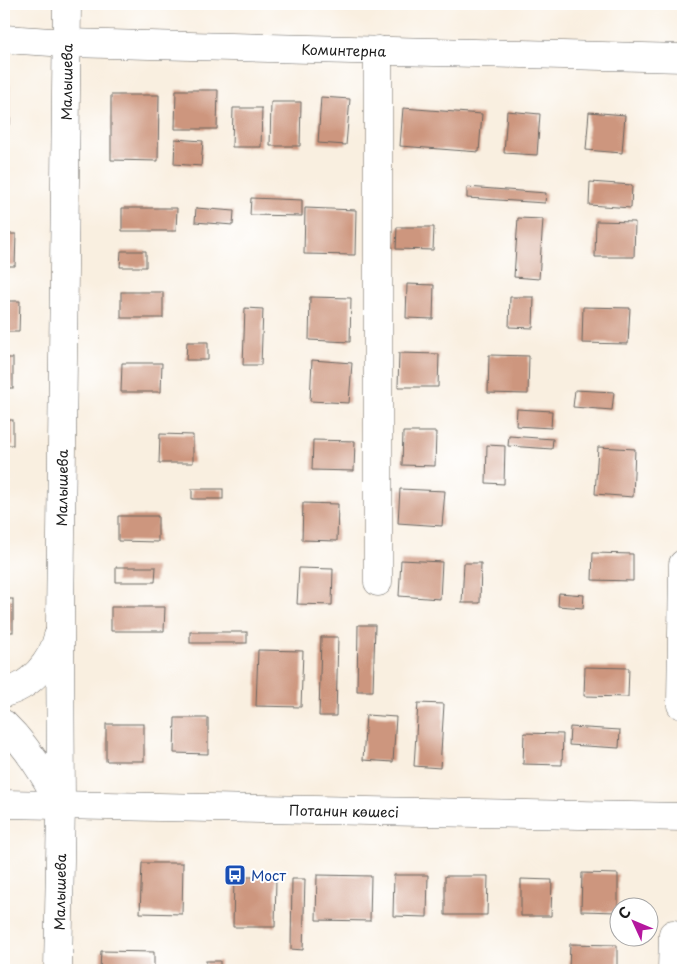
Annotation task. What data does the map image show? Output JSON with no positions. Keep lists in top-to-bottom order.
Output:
{
  "streets": {
    "street": ["Коминтерна", "Малышева", "Потанин көшесі"]
  },
  "crossings": [
    ["Коминтерна", "Малышева"],
    ["Малышева", "Потанин көшесі"]
  ],
  "places": {
    "bus stop": ["Мост"]
  },
  "north": "top left"
}
